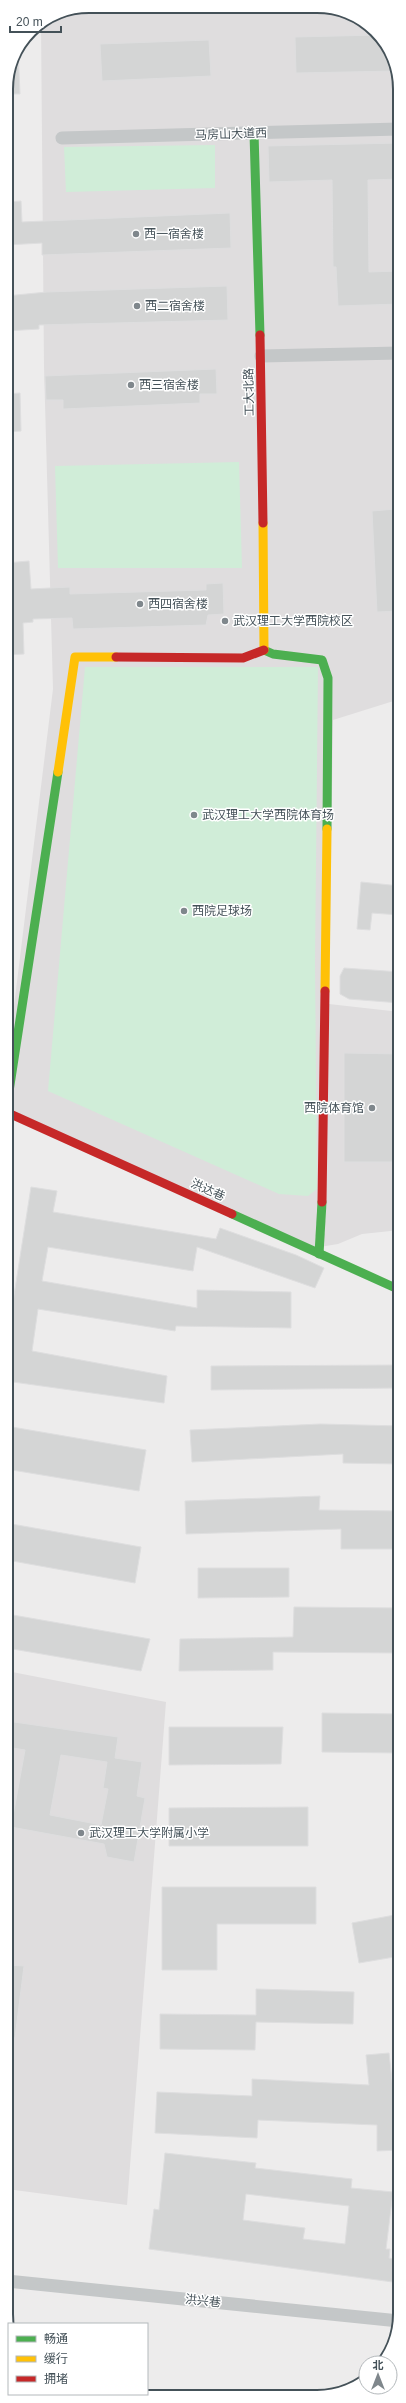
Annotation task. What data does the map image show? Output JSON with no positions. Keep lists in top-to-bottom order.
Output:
{
  "streets": {
    "street": [
      "马房山大道西",
      "工大北路",
      "洪达巷",
      "洪兴巷"
    ]
  },
  "crossings": [
    ["马房山大道西", "工大北路"]
  ],
  "places": [
    "西一宿舍楼",
    "西二宿舍楼",
    "西三宿舍楼",
    "西四宿舍楼",
    "武汉理工大学西院校区",
    "武汉理工大学西院体育场",
    "西院足球场",
    "西院体育馆",
    "武汉理工大学附属小学"
  ],
  "legend": ["畅通", "缓行", "拥堵"],
  "scale_bar": "20 m",
  "north": "top"
}
